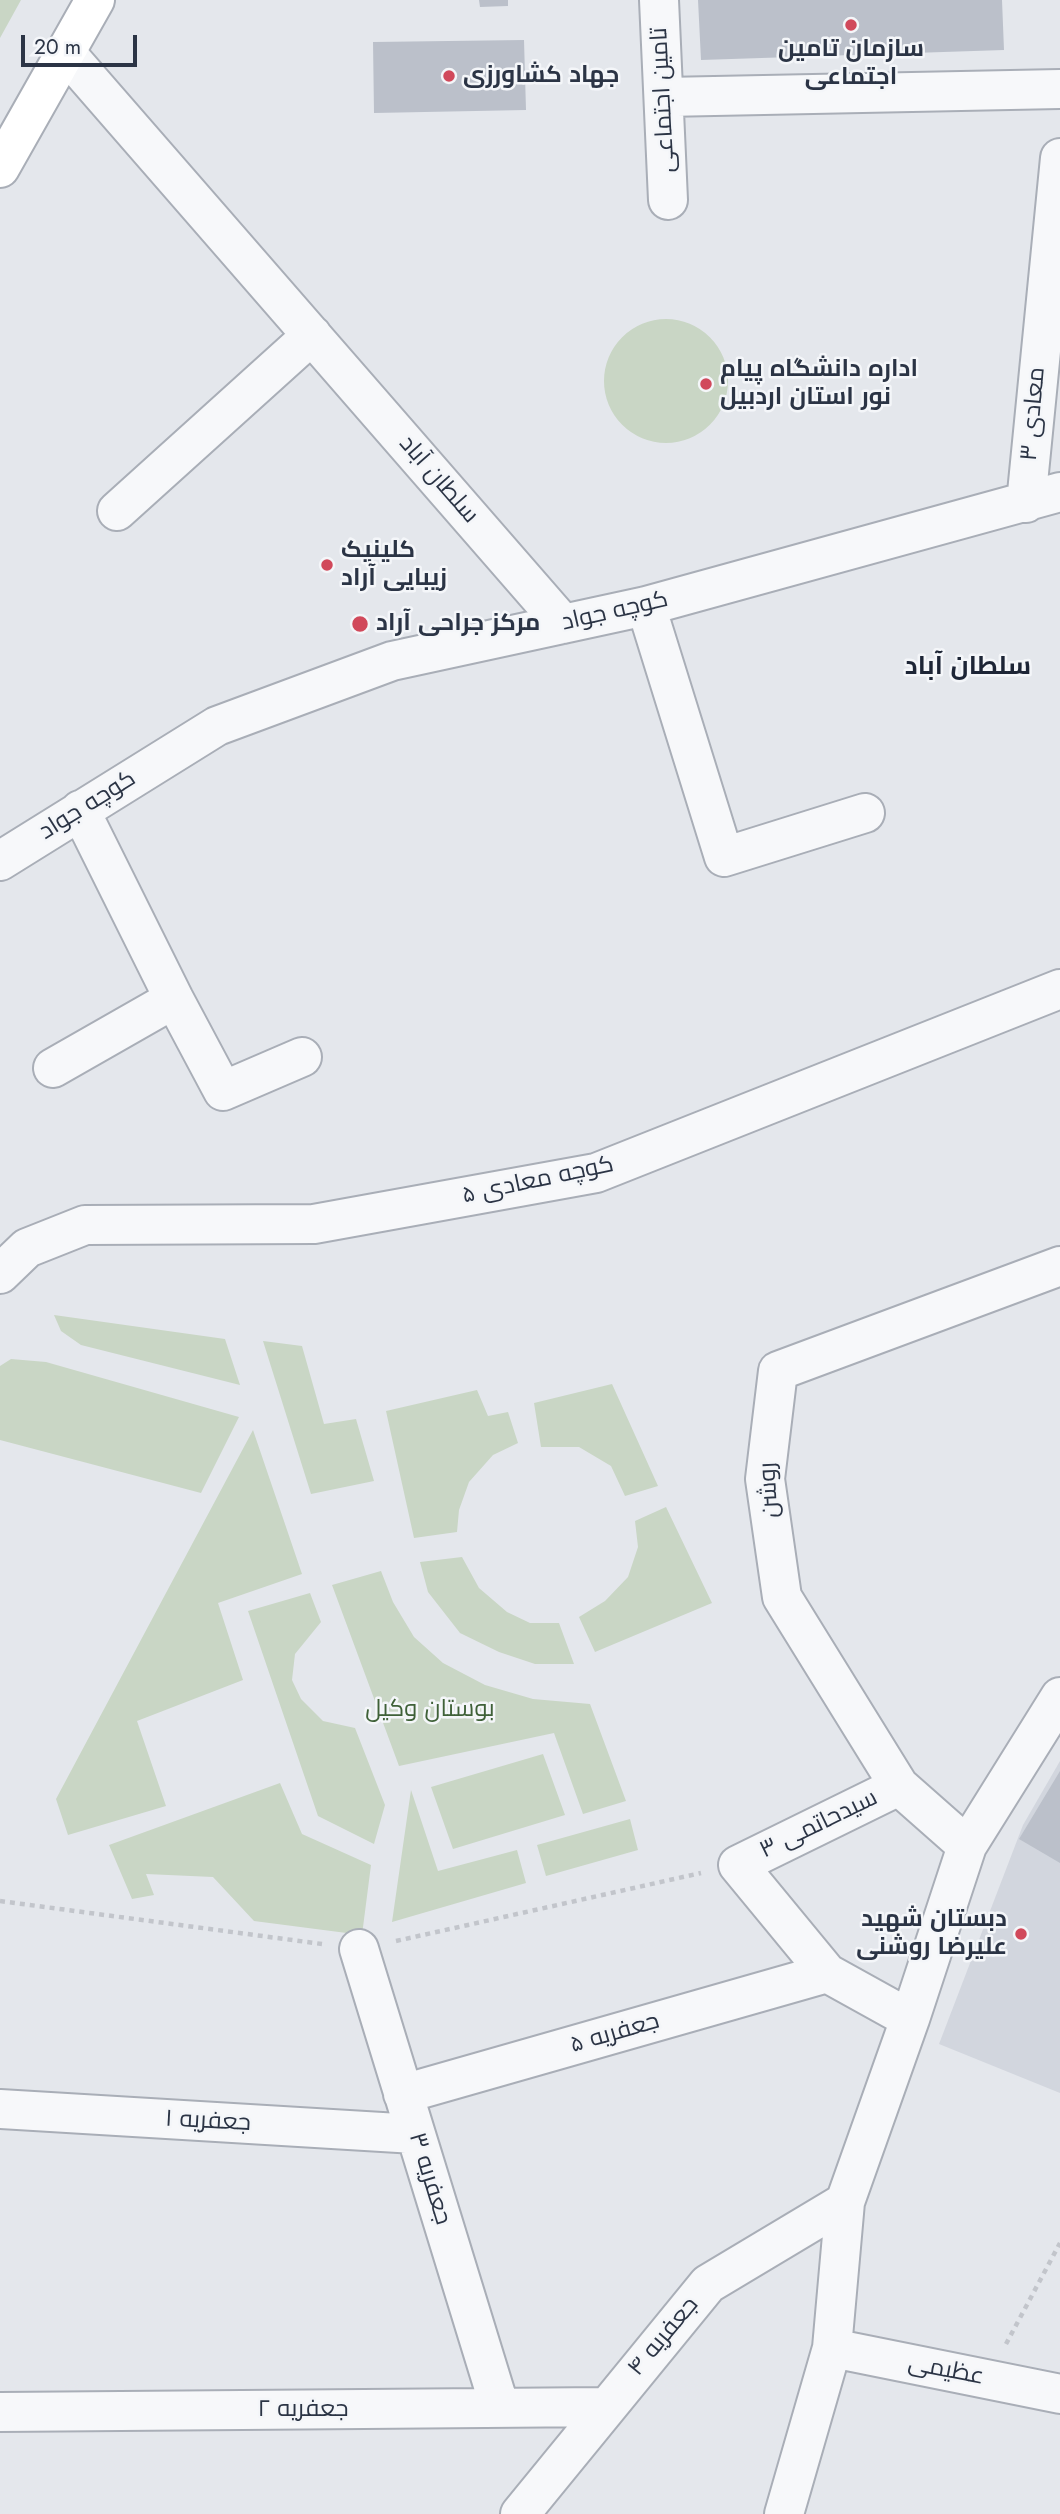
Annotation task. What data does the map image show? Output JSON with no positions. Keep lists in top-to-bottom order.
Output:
{
  "streets": {
    "street": [
      "تامین اجتماعی",
      "معادی ۳",
      "سلطان آباد",
      "کوچه جواد",
      "کوچه معادی ۵",
      "روشن",
      "سیدحاتمی ۳",
      "جعفریه ۵",
      "جعفریه ۱",
      "جعفریه ۳",
      "جعفریه ۴",
      "عظیمی",
      "جعفریه ۲"
    ]
  },
  "crossings": [
    ["معادی ۳", "کوچه جواد"],
    ["سلطان آباد", "کوچه جواد"],
    ["روشن", "سیدحاتمی ۳"],
    ["سیدحاتمی ۳", "جعفریه ۵"],
    ["جعفریه ۵", "جعفریه ۳"],
    ["جعفریه ۱", "جعفریه ۳"],
    ["جعفریه ۳", "جعفریه ۲"],
    ["جعفریه ۴", "جعفریه ۲"]
  ],
  "districts": ["سلطان آباد"],
  "parks": ["بوستان وکیل"],
  "places": [
    "سازمان تامین اجتماعی",
    "جهاد کشاورزی",
    "اداره دانشگاه پیام نور استان اردبیل",
    "کلینیک زیبایی آراد",
    "مرکز جراحی آراد",
    "دبستان شهید علیرضا روشنی"
  ],
  "scale_bar": "20 m"
}
